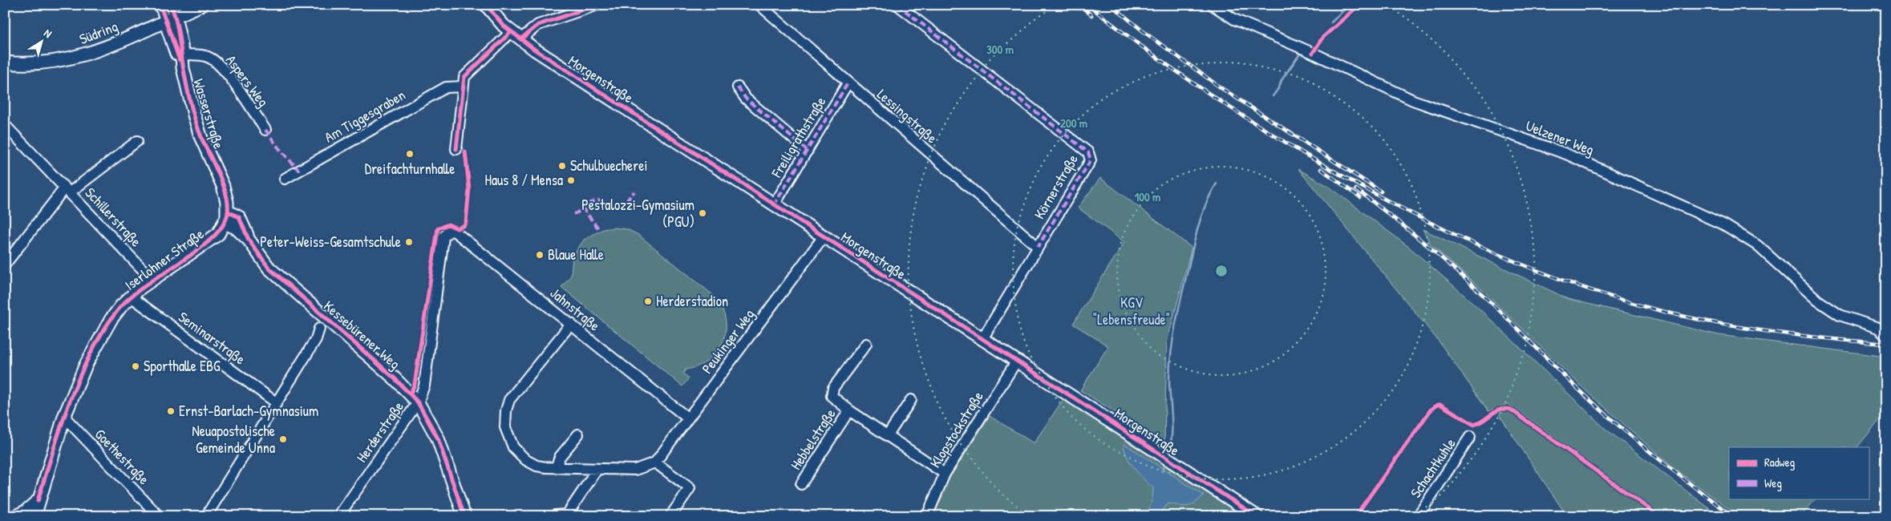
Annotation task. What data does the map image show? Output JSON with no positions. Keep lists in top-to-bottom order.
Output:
{
  "streets": {
    "main road": [
      "Südring",
      "Morgenstraße",
      "Wasserstraße",
      "Iserlohner Straße",
      "Kessebürener Weg"
    ],
    "street": [
      "Aspers Weg",
      "Am Tiggesgraben",
      "Lessingstraße",
      "Freiligrathstraße",
      "Uelzener Weg",
      "Körnerstraße",
      "Schillerstraße",
      "Jahnstraße",
      "Seminarstraße",
      "Peukinger Weg",
      "Klopstockstraße",
      "Herderstraße",
      "Hebbelstraße",
      "Goethestraße",
      "Schachtkuhle"
    ]
  },
  "crossings": [
    ["Südring", "Wasserstraße"],
    ["Morgenstraße", "Freiligrathstraße"],
    ["Morgenstraße", "Körnerstraße"],
    ["Morgenstraße", "Peukinger Weg"],
    ["Morgenstraße", "Klopstockstraße"],
    ["Aspers Weg", "Wasserstraße"],
    ["Wasserstraße", "Iserlohner Straße"],
    ["Wasserstraße", "Kessebürener Weg"],
    ["Lessingstraße", "Freiligrathstraße"],
    ["Lessingstraße", "Körnerstraße"],
    ["Schillerstraße", "Iserlohner Straße"],
    ["Iserlohner Straße", "Kessebürener Weg"],
    ["Iserlohner Straße", "Seminarstraße"],
    ["Iserlohner Straße", "Goethestraße"],
    ["Jahnstraße", "Peukinger Weg"],
    ["Jahnstraße", "Herderstraße"],
    ["Kessebürener Weg", "Herderstraße"]
  ],
  "parks": ["KGV \"Lebensfreude\""],
  "places": [
    "Dreifachturnhalle",
    "Schulbuecherei",
    "Haus 8 / Mensa",
    "Pestalozzi-Gymasium (PGU)",
    "Peter-Weiss-Gesamtschule",
    "Blaue Halle",
    "Herderstadion",
    "Sporthalle EBG",
    "Ernst-Barlach-Gymnasium",
    "Neuapostolische Gemeinde Unna"
  ],
  "legend": ["Radweg", "Weg"],
  "north": "top right",
  "rings": ["300 m", "200 m", "100 m"]
}
